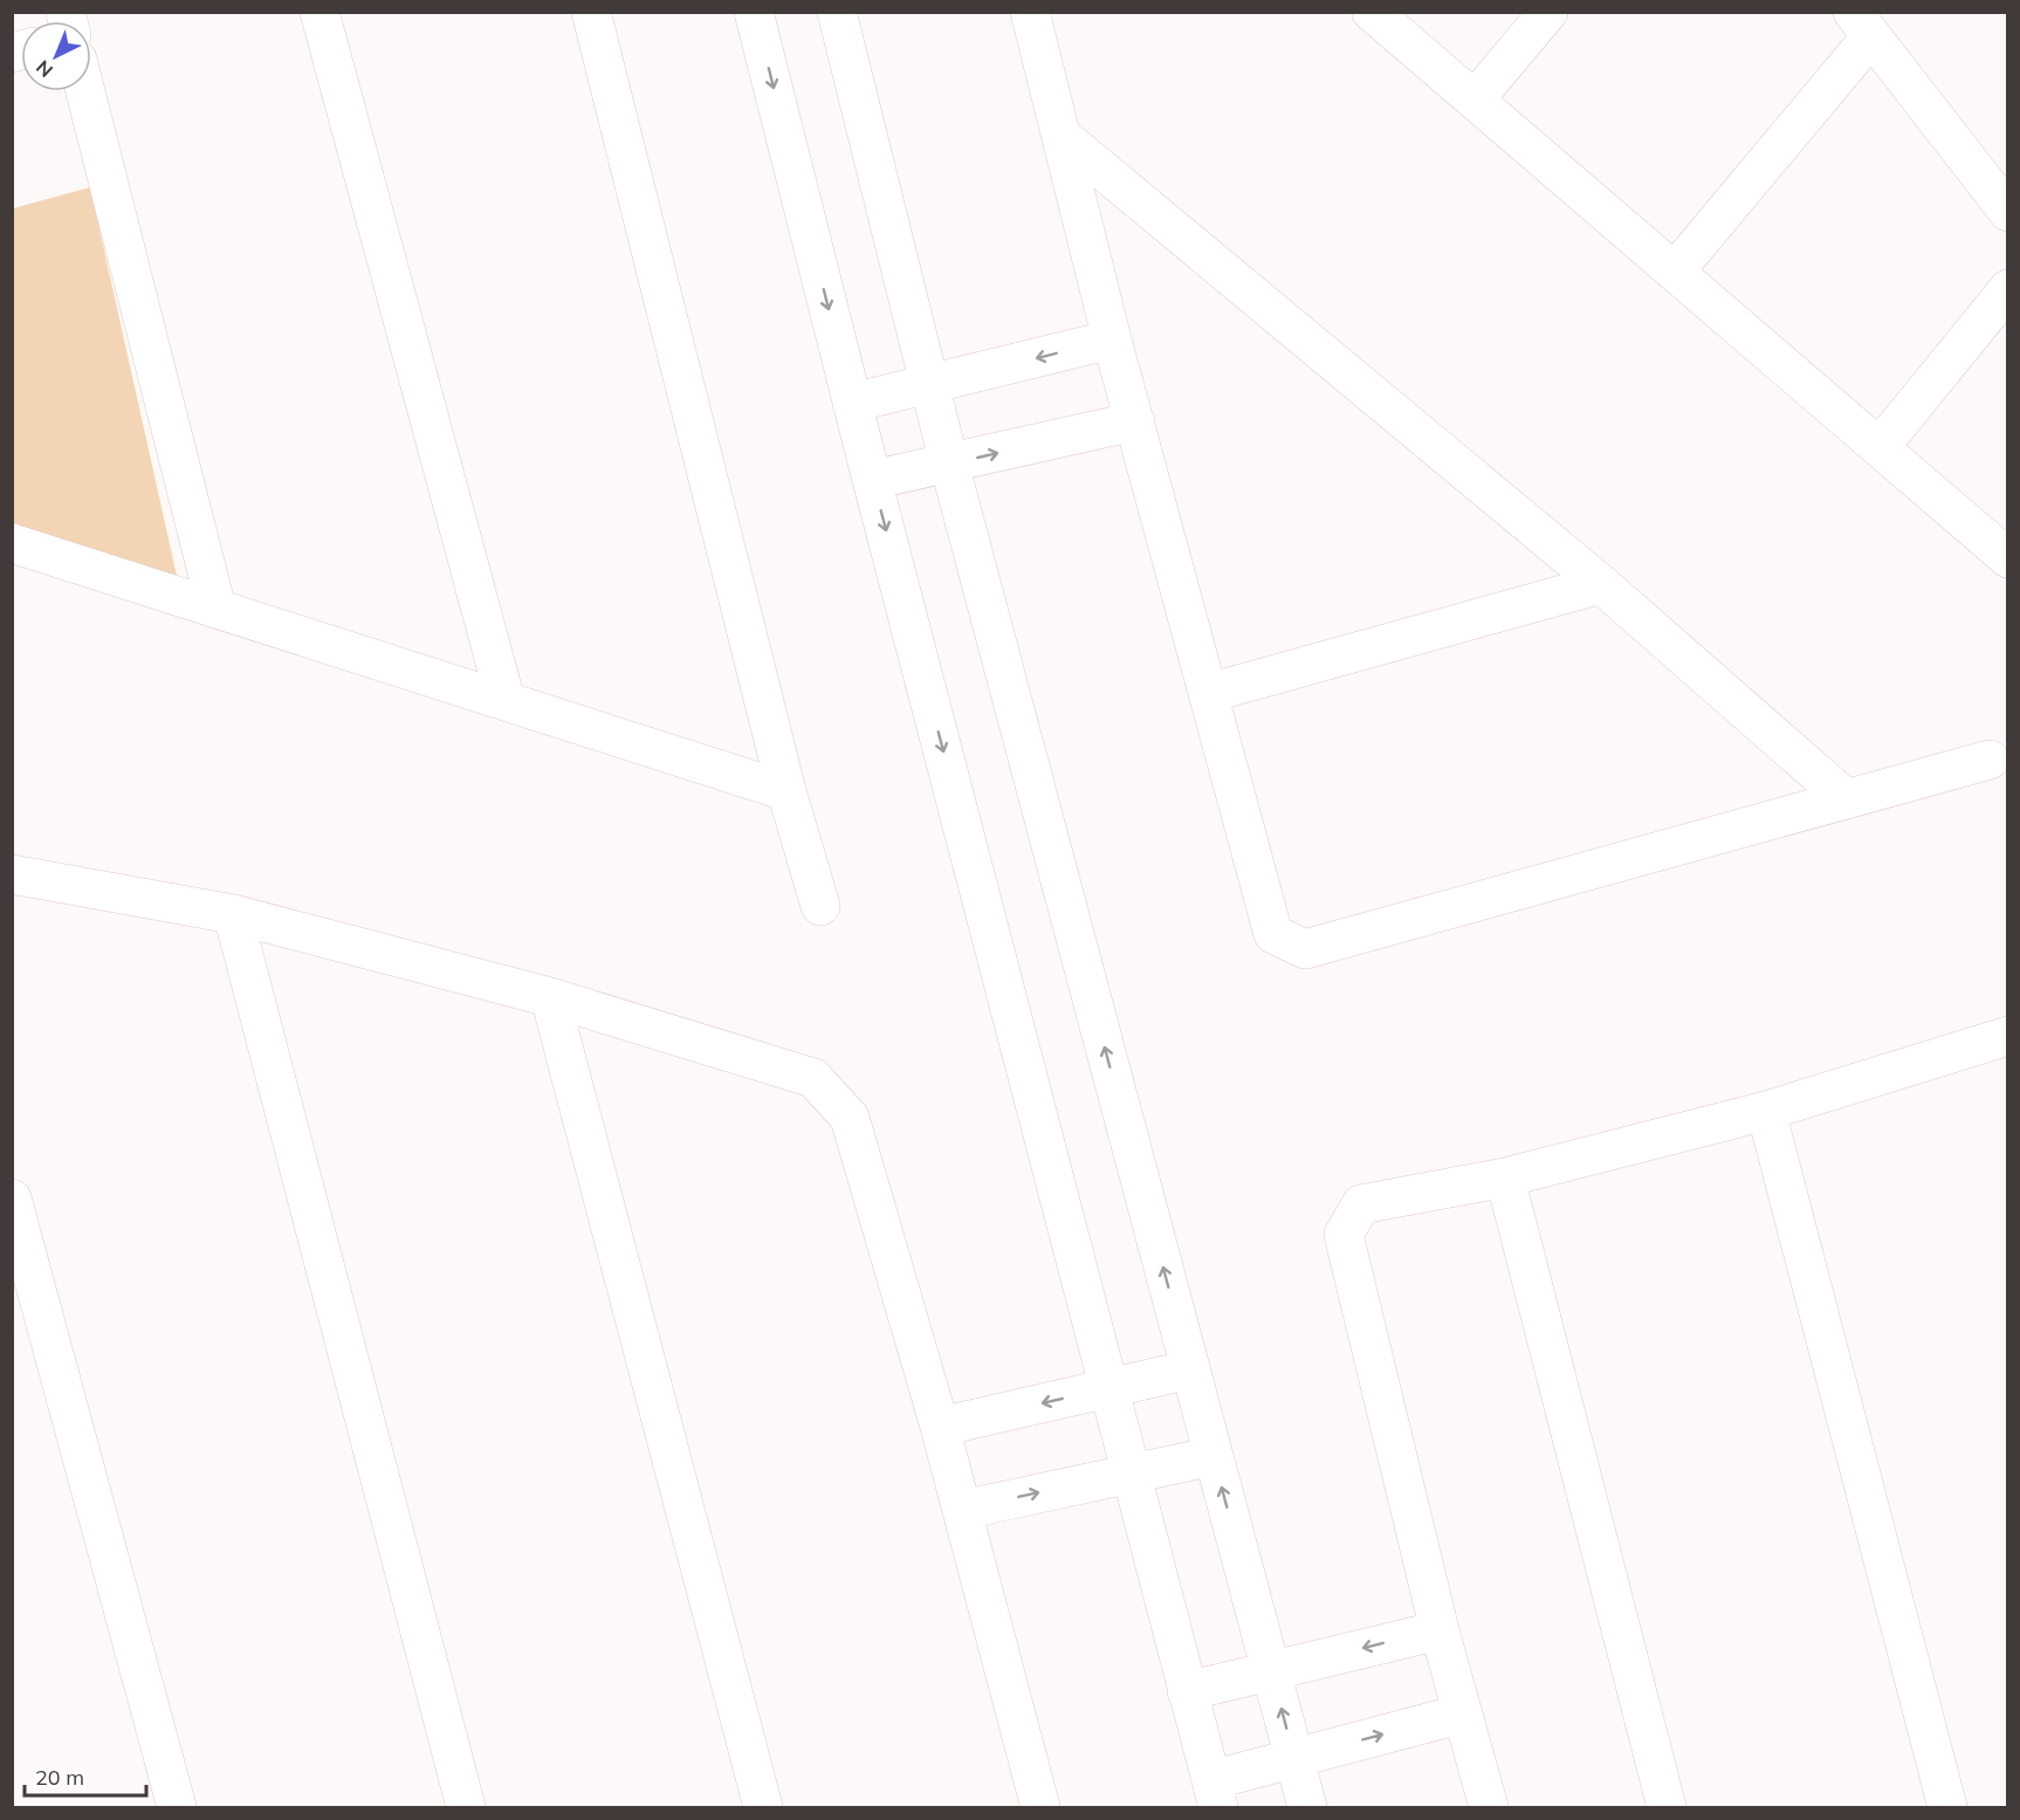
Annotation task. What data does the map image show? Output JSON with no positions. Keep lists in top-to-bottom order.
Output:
{
  "scale_bar": "20 m",
  "north": "bottom left"
}
